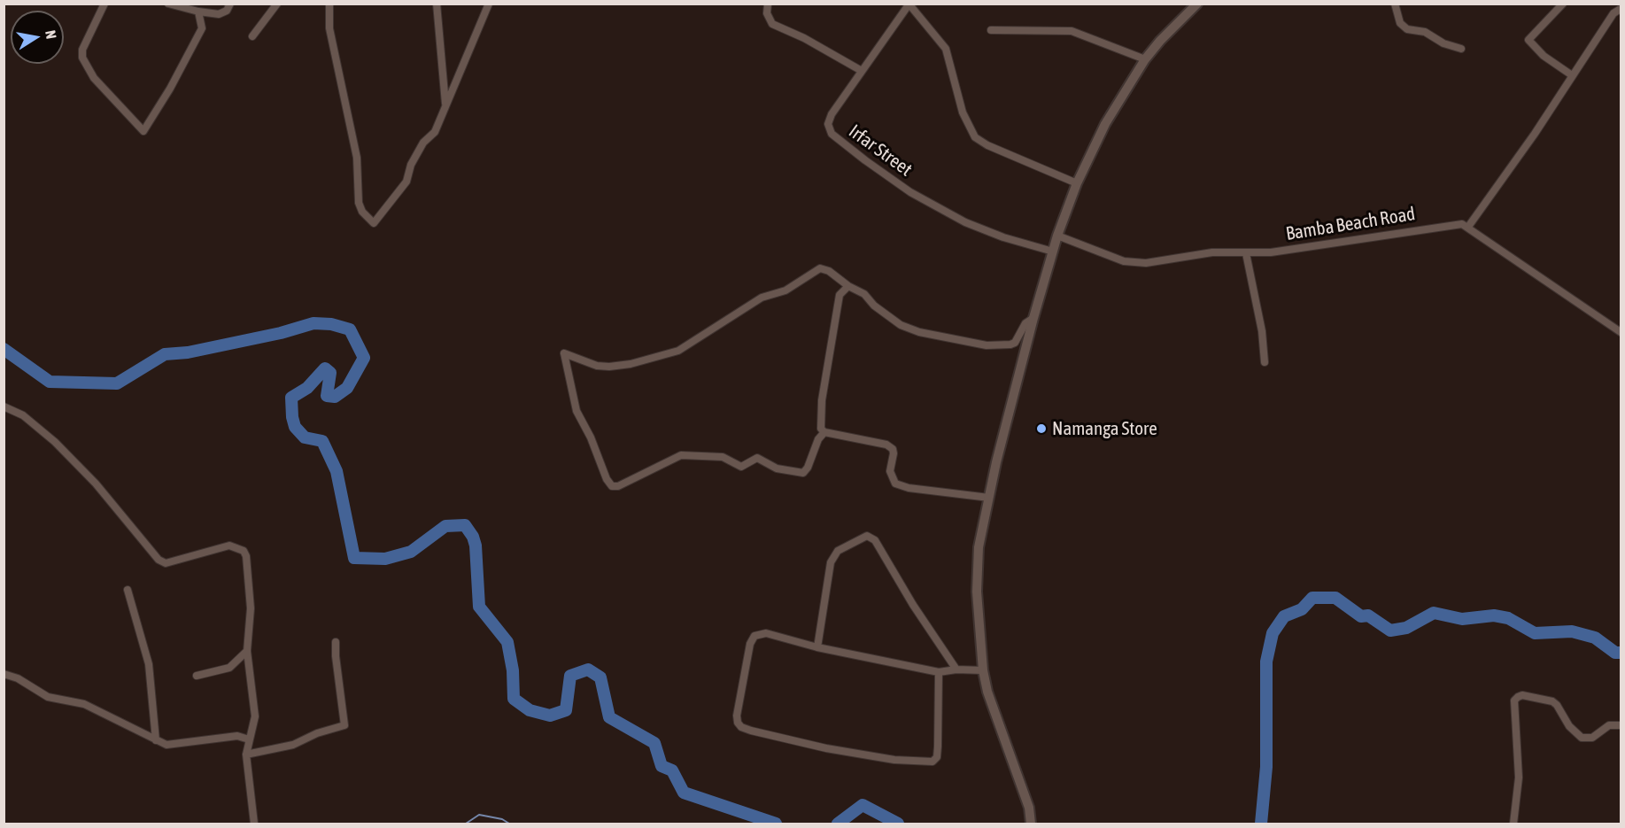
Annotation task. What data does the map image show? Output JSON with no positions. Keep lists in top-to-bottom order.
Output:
{
  "streets": {
    "street": ["Irfar Street", "Bamba Beach Road"]
  },
  "places": ["Namanga Store"],
  "north": "right"
}
